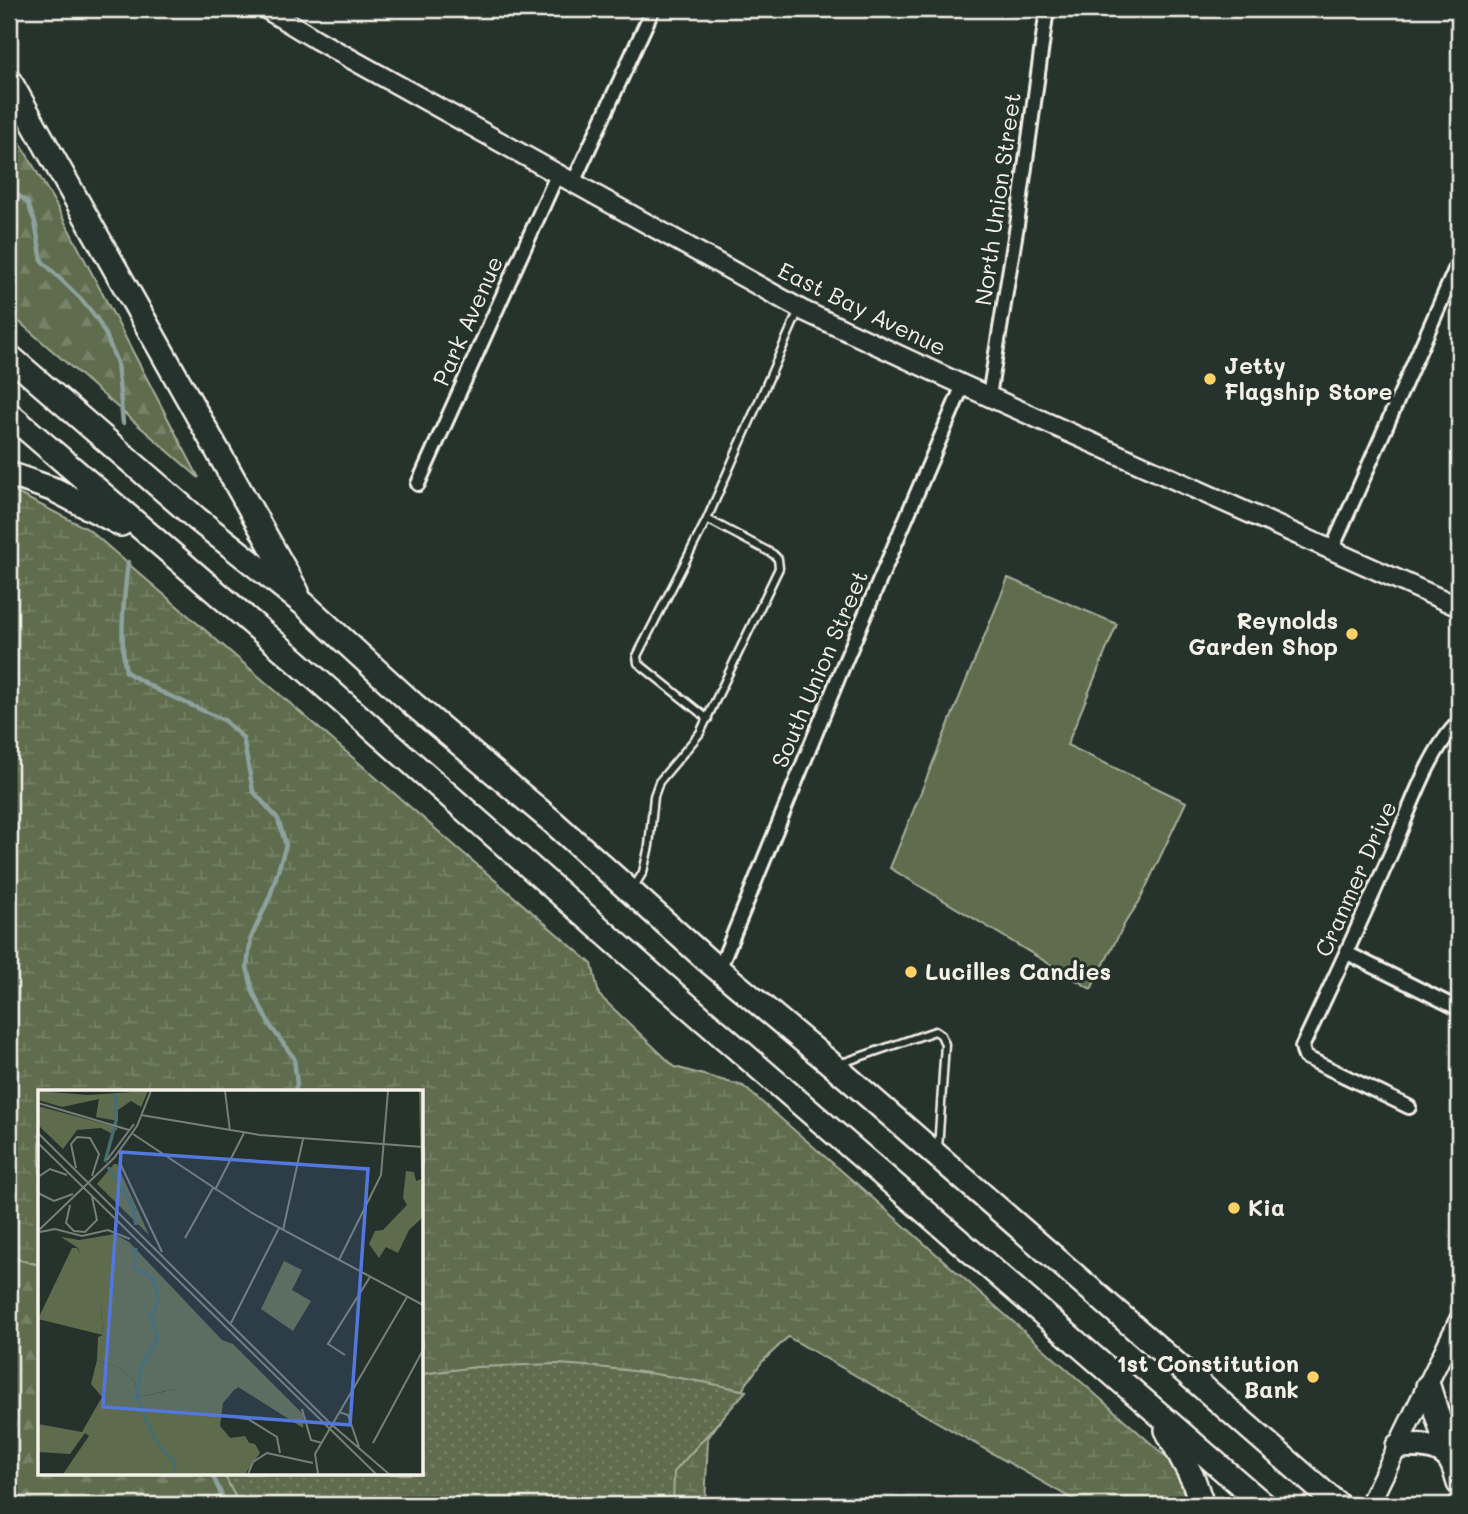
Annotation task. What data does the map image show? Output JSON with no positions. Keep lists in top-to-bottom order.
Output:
{
  "streets": {
    "street": [
      "North Union Street",
      "East Bay Avenue",
      "Park Avenue",
      "South Union Street",
      "Cranmer Drive"
    ]
  },
  "crossings": [
    ["North Union Street", "East Bay Avenue"],
    ["East Bay Avenue", "Park Avenue"],
    ["East Bay Avenue", "South Union Street"]
  ],
  "places": [
    "Jetty Flagship Store",
    "Reynolds Garden Shop",
    "Lucilles Candies",
    "Kia",
    "1st Constitution Bank"
  ]
}
